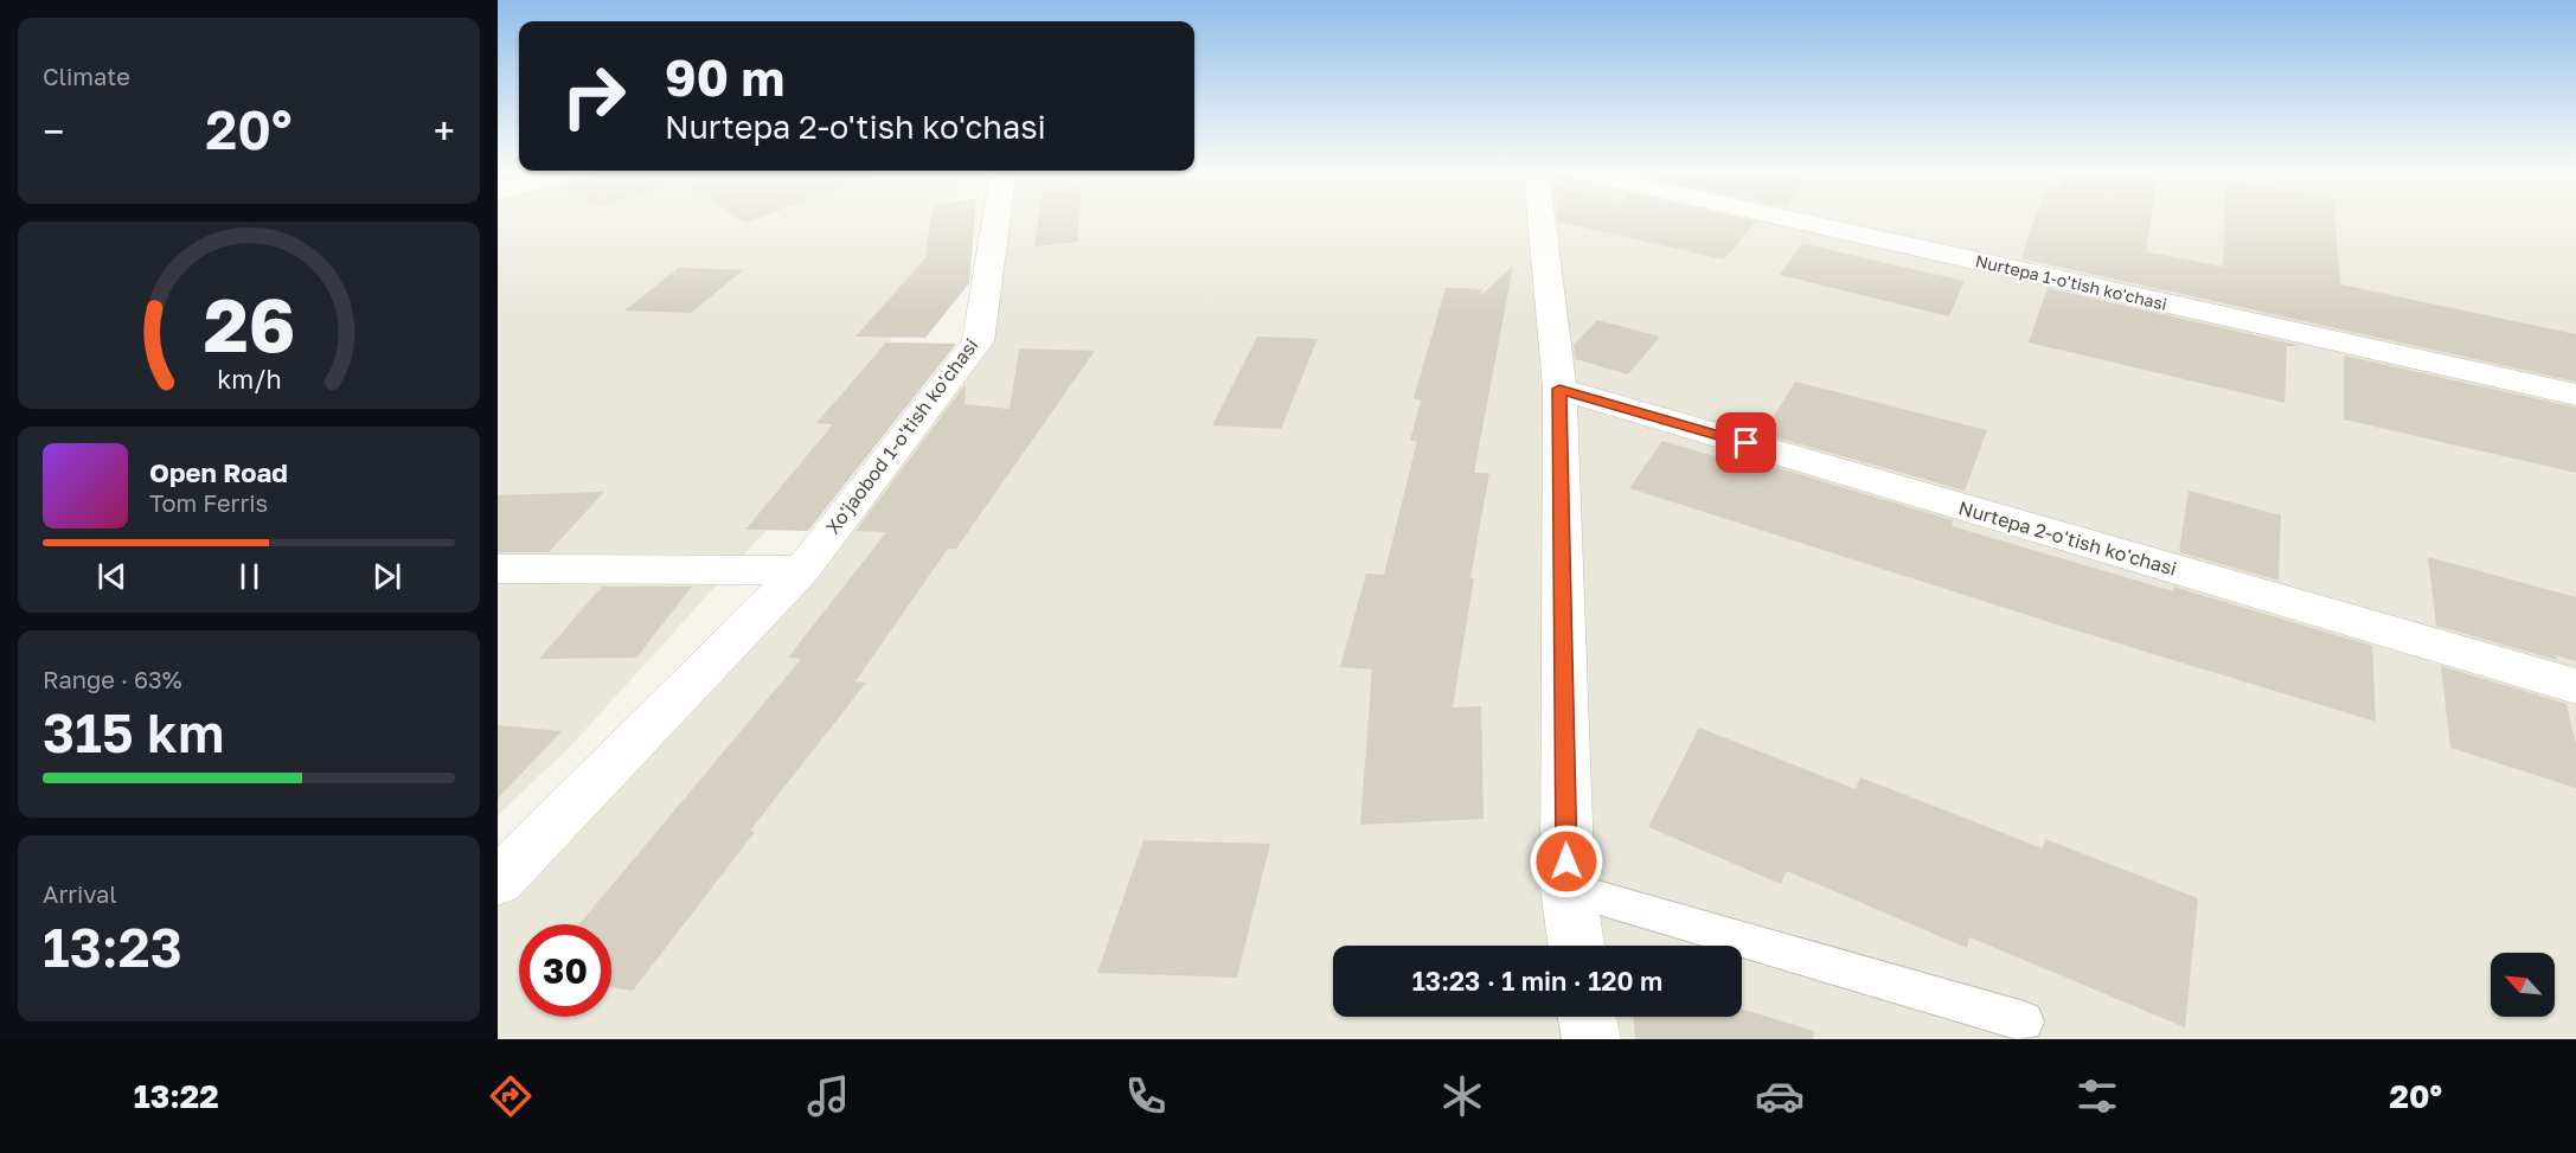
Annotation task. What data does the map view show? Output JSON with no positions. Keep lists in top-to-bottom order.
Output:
{
  "streets": {
    "street": ["Nurtepa 1-o'tish ko'chasi", "Xo'jaobod 1-o'tish ko'chasi", "Nurtepa 2-o'tish ko'chasi"]
  },
  "crossings": [
    ["Nurtepa 1-o'tish ko'chasi", "Nurtepa 2-o'tish ko'chasi"]
  ],
  "north": "top left",
  "page": {
    "tile": [
      "Climate",
      ["Range · 63%", "315 km"],
      ["Arrival", "13:23"]
    ],
    "turn": ["90 m", "Nurtepa 2-o'tish ko'chasi"],
    "heat": ["−", "20°", "+"],
    "song": ["Open Road", "Tom Ferris"],
    "limit": "30",
    "trip": "13:23 · 1 min · 120 m",
    "tabs": ["13:22", "20°"],
    "gauge": ["26", "km/h"]
  }
}
